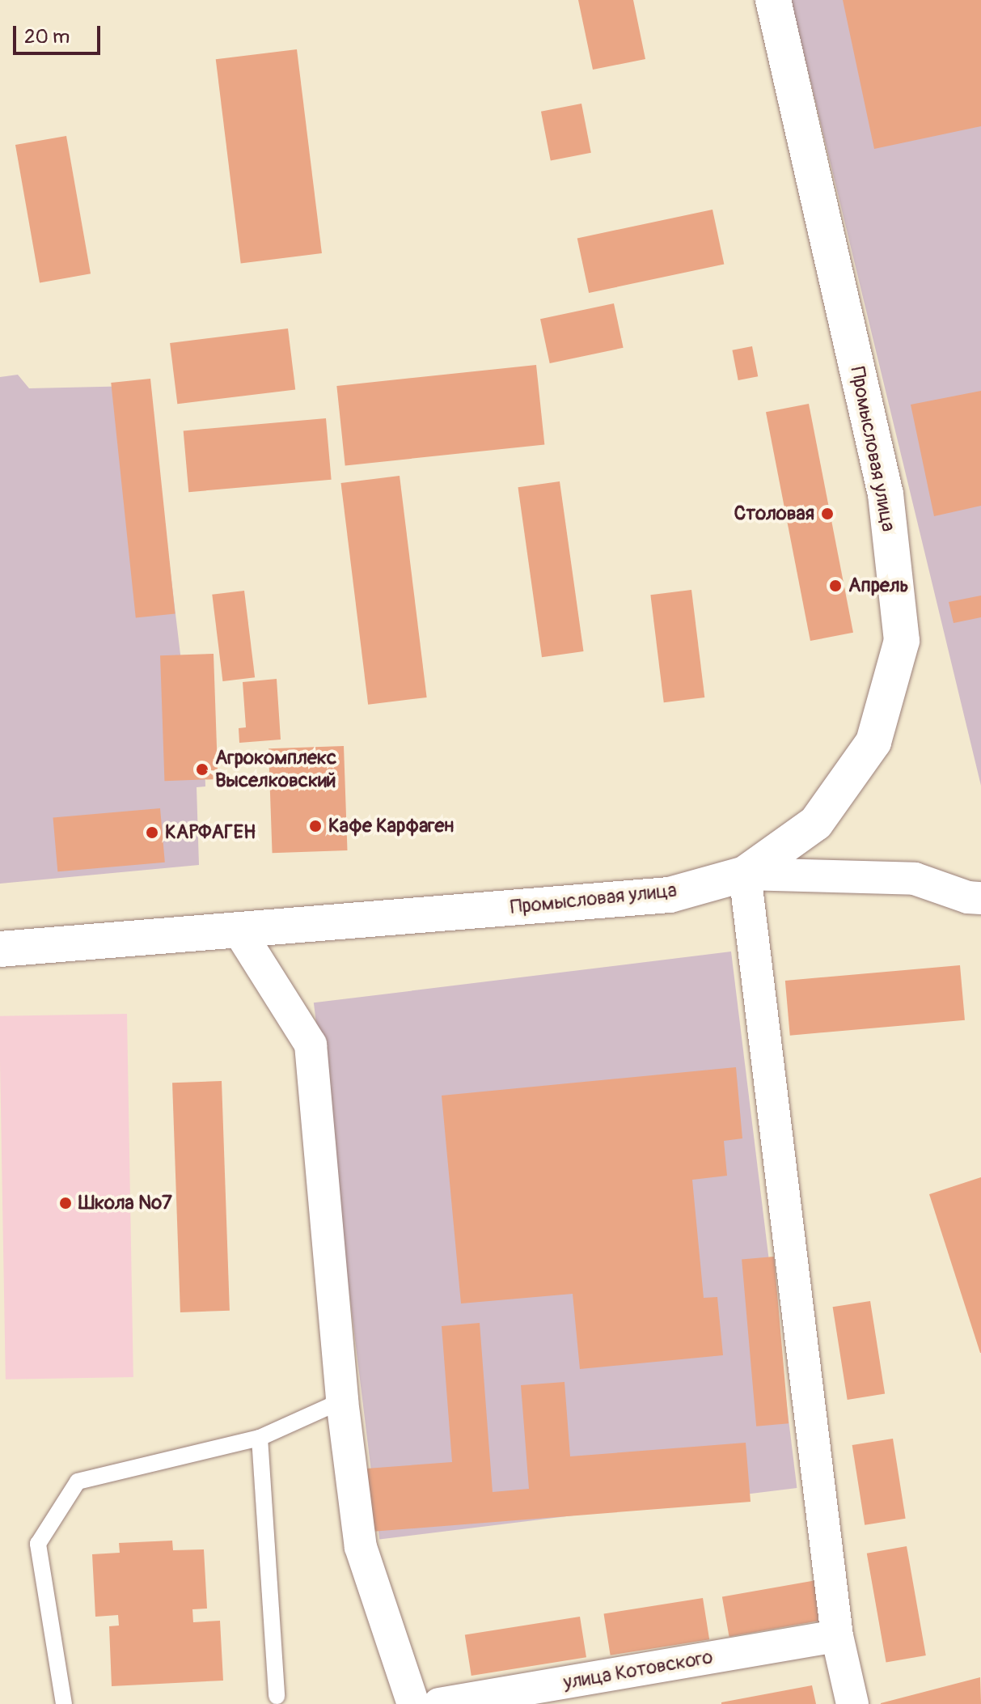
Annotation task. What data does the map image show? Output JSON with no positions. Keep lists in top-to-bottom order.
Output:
{
  "streets": {
    "main road": ["Промысловая улица"],
    "street": ["улица Котовского"]
  },
  "places": [
    "Столовая",
    "Апрель",
    "Агрокомплекс Выселковский",
    "Кафе Карфаген",
    "КАРФАГЕН",
    "Школа №7"
  ],
  "scale_bar": "20 m"
}
